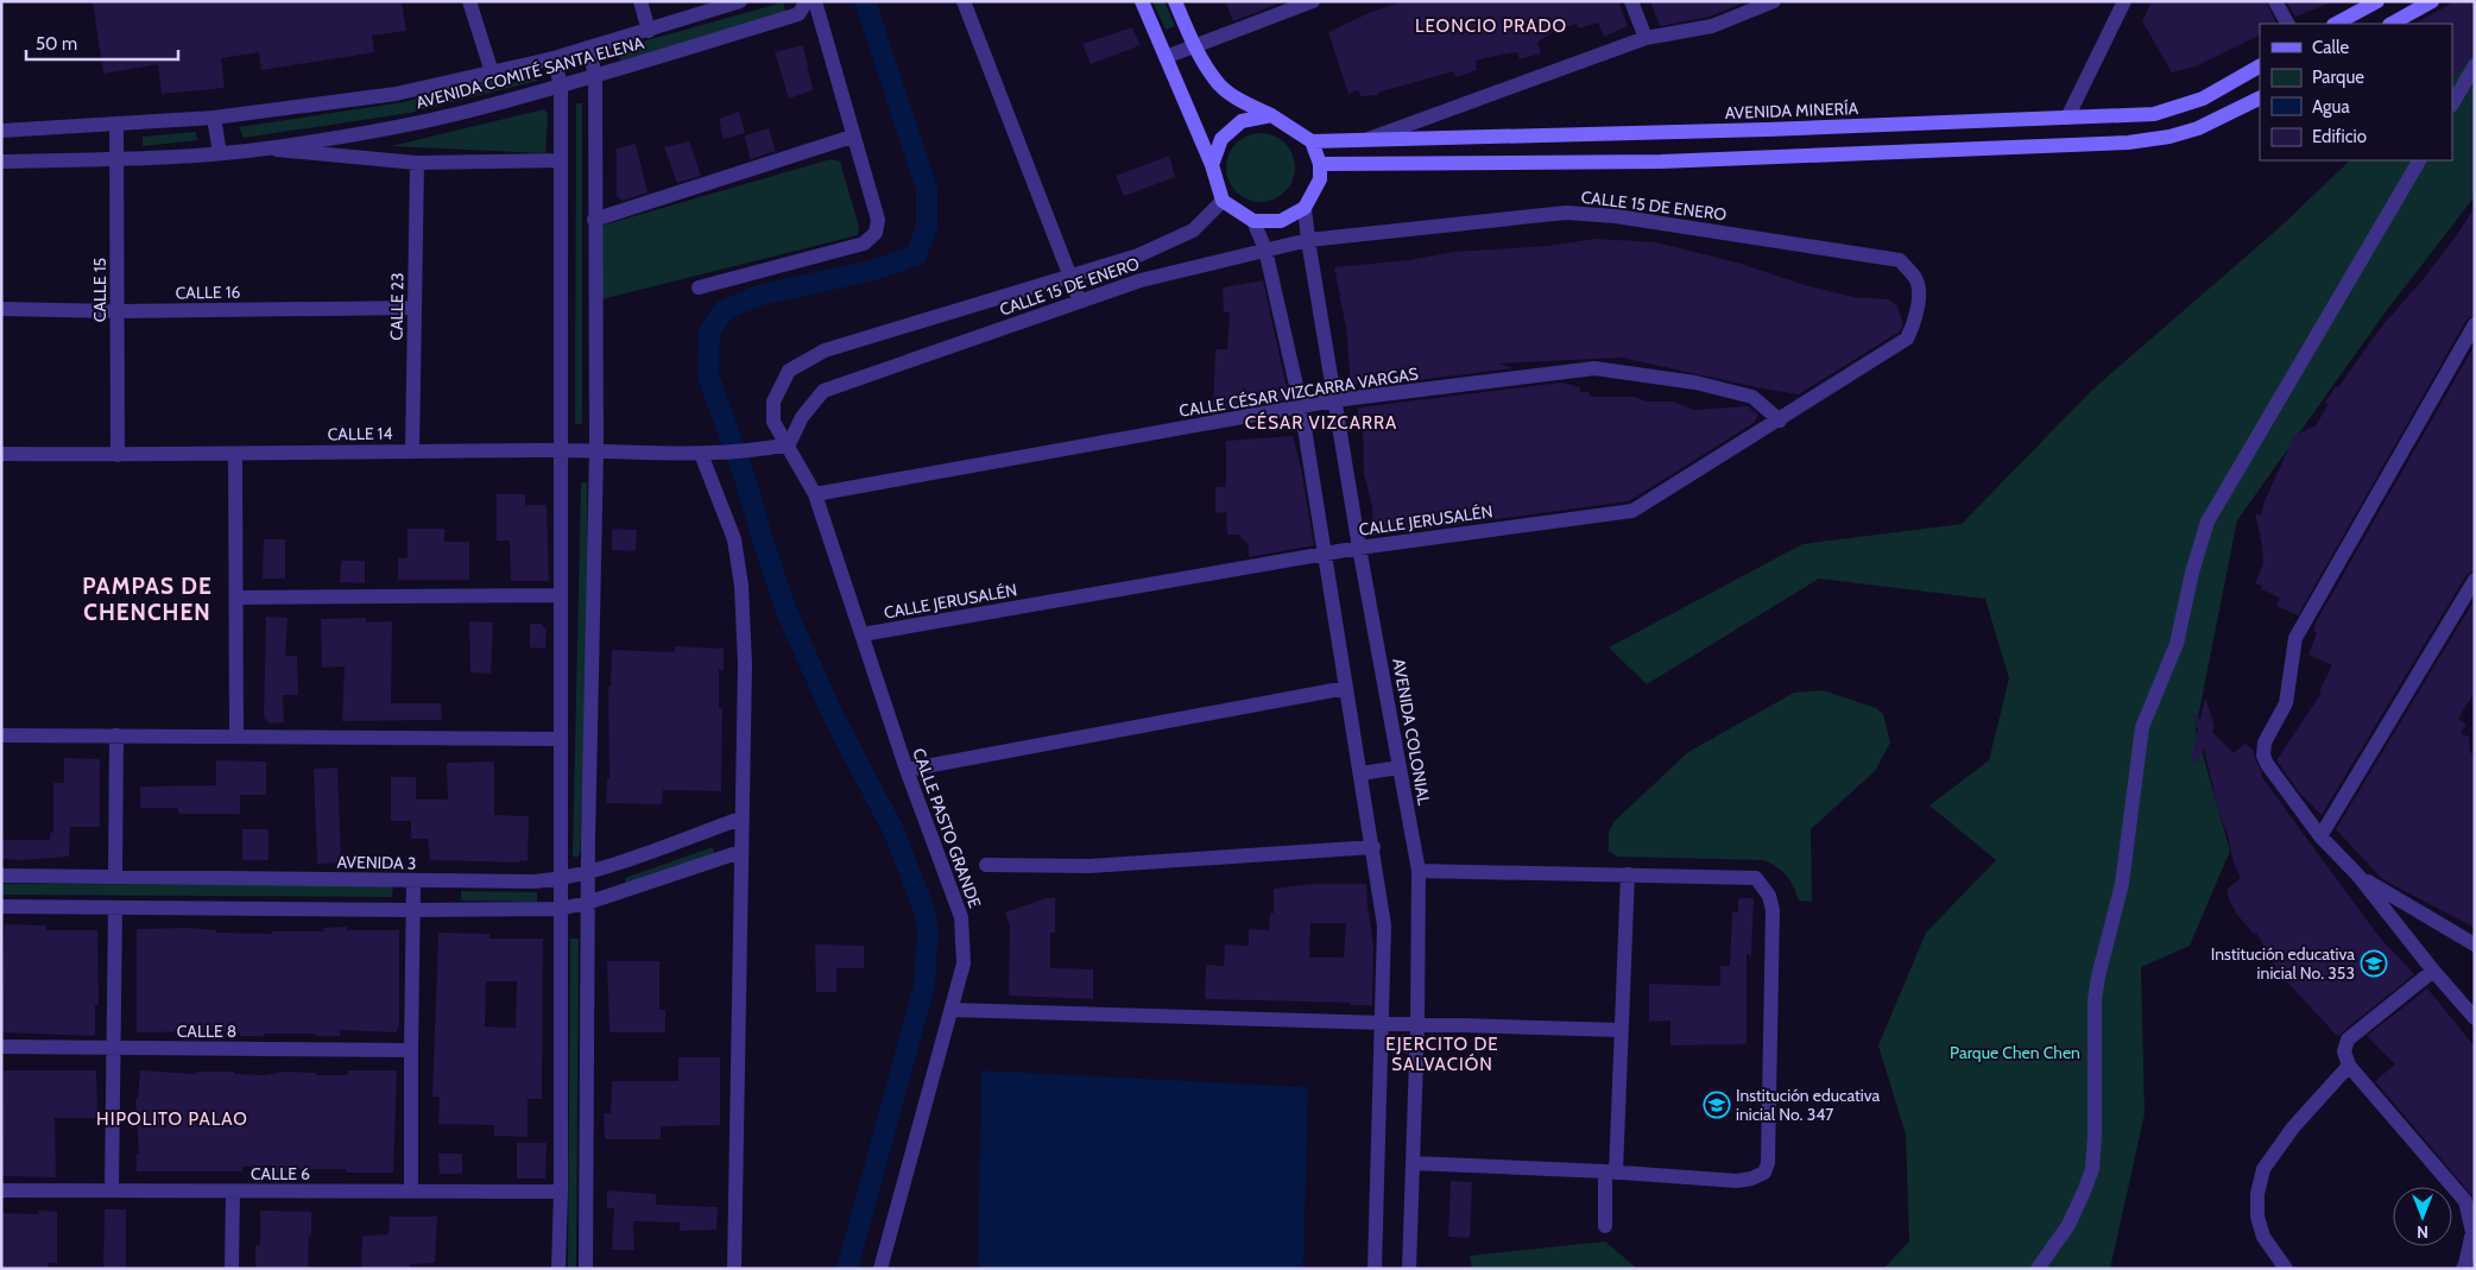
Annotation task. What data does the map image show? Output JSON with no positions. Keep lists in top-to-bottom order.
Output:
{
  "streets": {
    "main road": ["AVENIDA MINERÍA"],
    "street": [
      "AVENIDA COMITÉ SANTA ELENA",
      "CALLE 15 DE ENERO",
      "CALLE 15",
      "CALLE 16",
      "CALLE 23",
      "CALLE CÉSAR VIZCARRA VARGAS",
      "CALLE 14",
      "CALLE JERUSALÉN",
      "AVENIDA COLONIAL",
      "CALLE PASTO GRANDE",
      "AVENIDA 3",
      "CALLE 8",
      "CALLE 6"
    ]
  },
  "crossings": [
    ["AVENIDA COMITÉ SANTA ELENA", "CALLE 15"],
    ["AVENIDA MINERÍA", "CALLE 15 DE ENERO"],
    ["AVENIDA MINERÍA", "AVENIDA COLONIAL"],
    ["CALLE 15 DE ENERO", "CALLE 14"],
    ["CALLE 15 DE ENERO", "CALLE JERUSALÉN"],
    ["CALLE 15 DE ENERO", "AVENIDA COLONIAL"],
    ["CALLE 15 DE ENERO", "CALLE PASTO GRANDE"],
    ["CALLE 15", "CALLE 16"],
    ["CALLE 15", "CALLE 14"],
    ["CALLE 16", "CALLE 23"],
    ["CALLE 23", "CALLE 14"],
    ["CALLE CÉSAR VIZCARRA VARGAS", "CALLE JERUSALÉN"],
    ["CALLE CÉSAR VIZCARRA VARGAS", "AVENIDA COLONIAL"],
    ["CALLE CÉSAR VIZCARRA VARGAS", "CALLE PASTO GRANDE"],
    ["CALLE 14", "CALLE PASTO GRANDE"],
    ["CALLE JERUSALÉN", "AVENIDA COLONIAL"],
    ["CALLE JERUSALÉN", "CALLE PASTO GRANDE"]
  ],
  "districts": [
    "LEONCIO PRADO",
    "CÉSAR VIZCARRA",
    "PAMPAS DE CHENCHEN",
    "EJERCITO DE SALVACIÓN",
    "HIPOLITO PALAO"
  ],
  "parks": ["Parque Chen Chen"],
  "places": {
    "school or university": ["Institución educativa inicial No. 353", "Institución educativa inicial No. 347"]
  },
  "legend": [
    "Calle",
    "Parque",
    "Agua",
    "Edificio"
  ],
  "scale_bar": "50 m",
  "north": "bottom"
}
